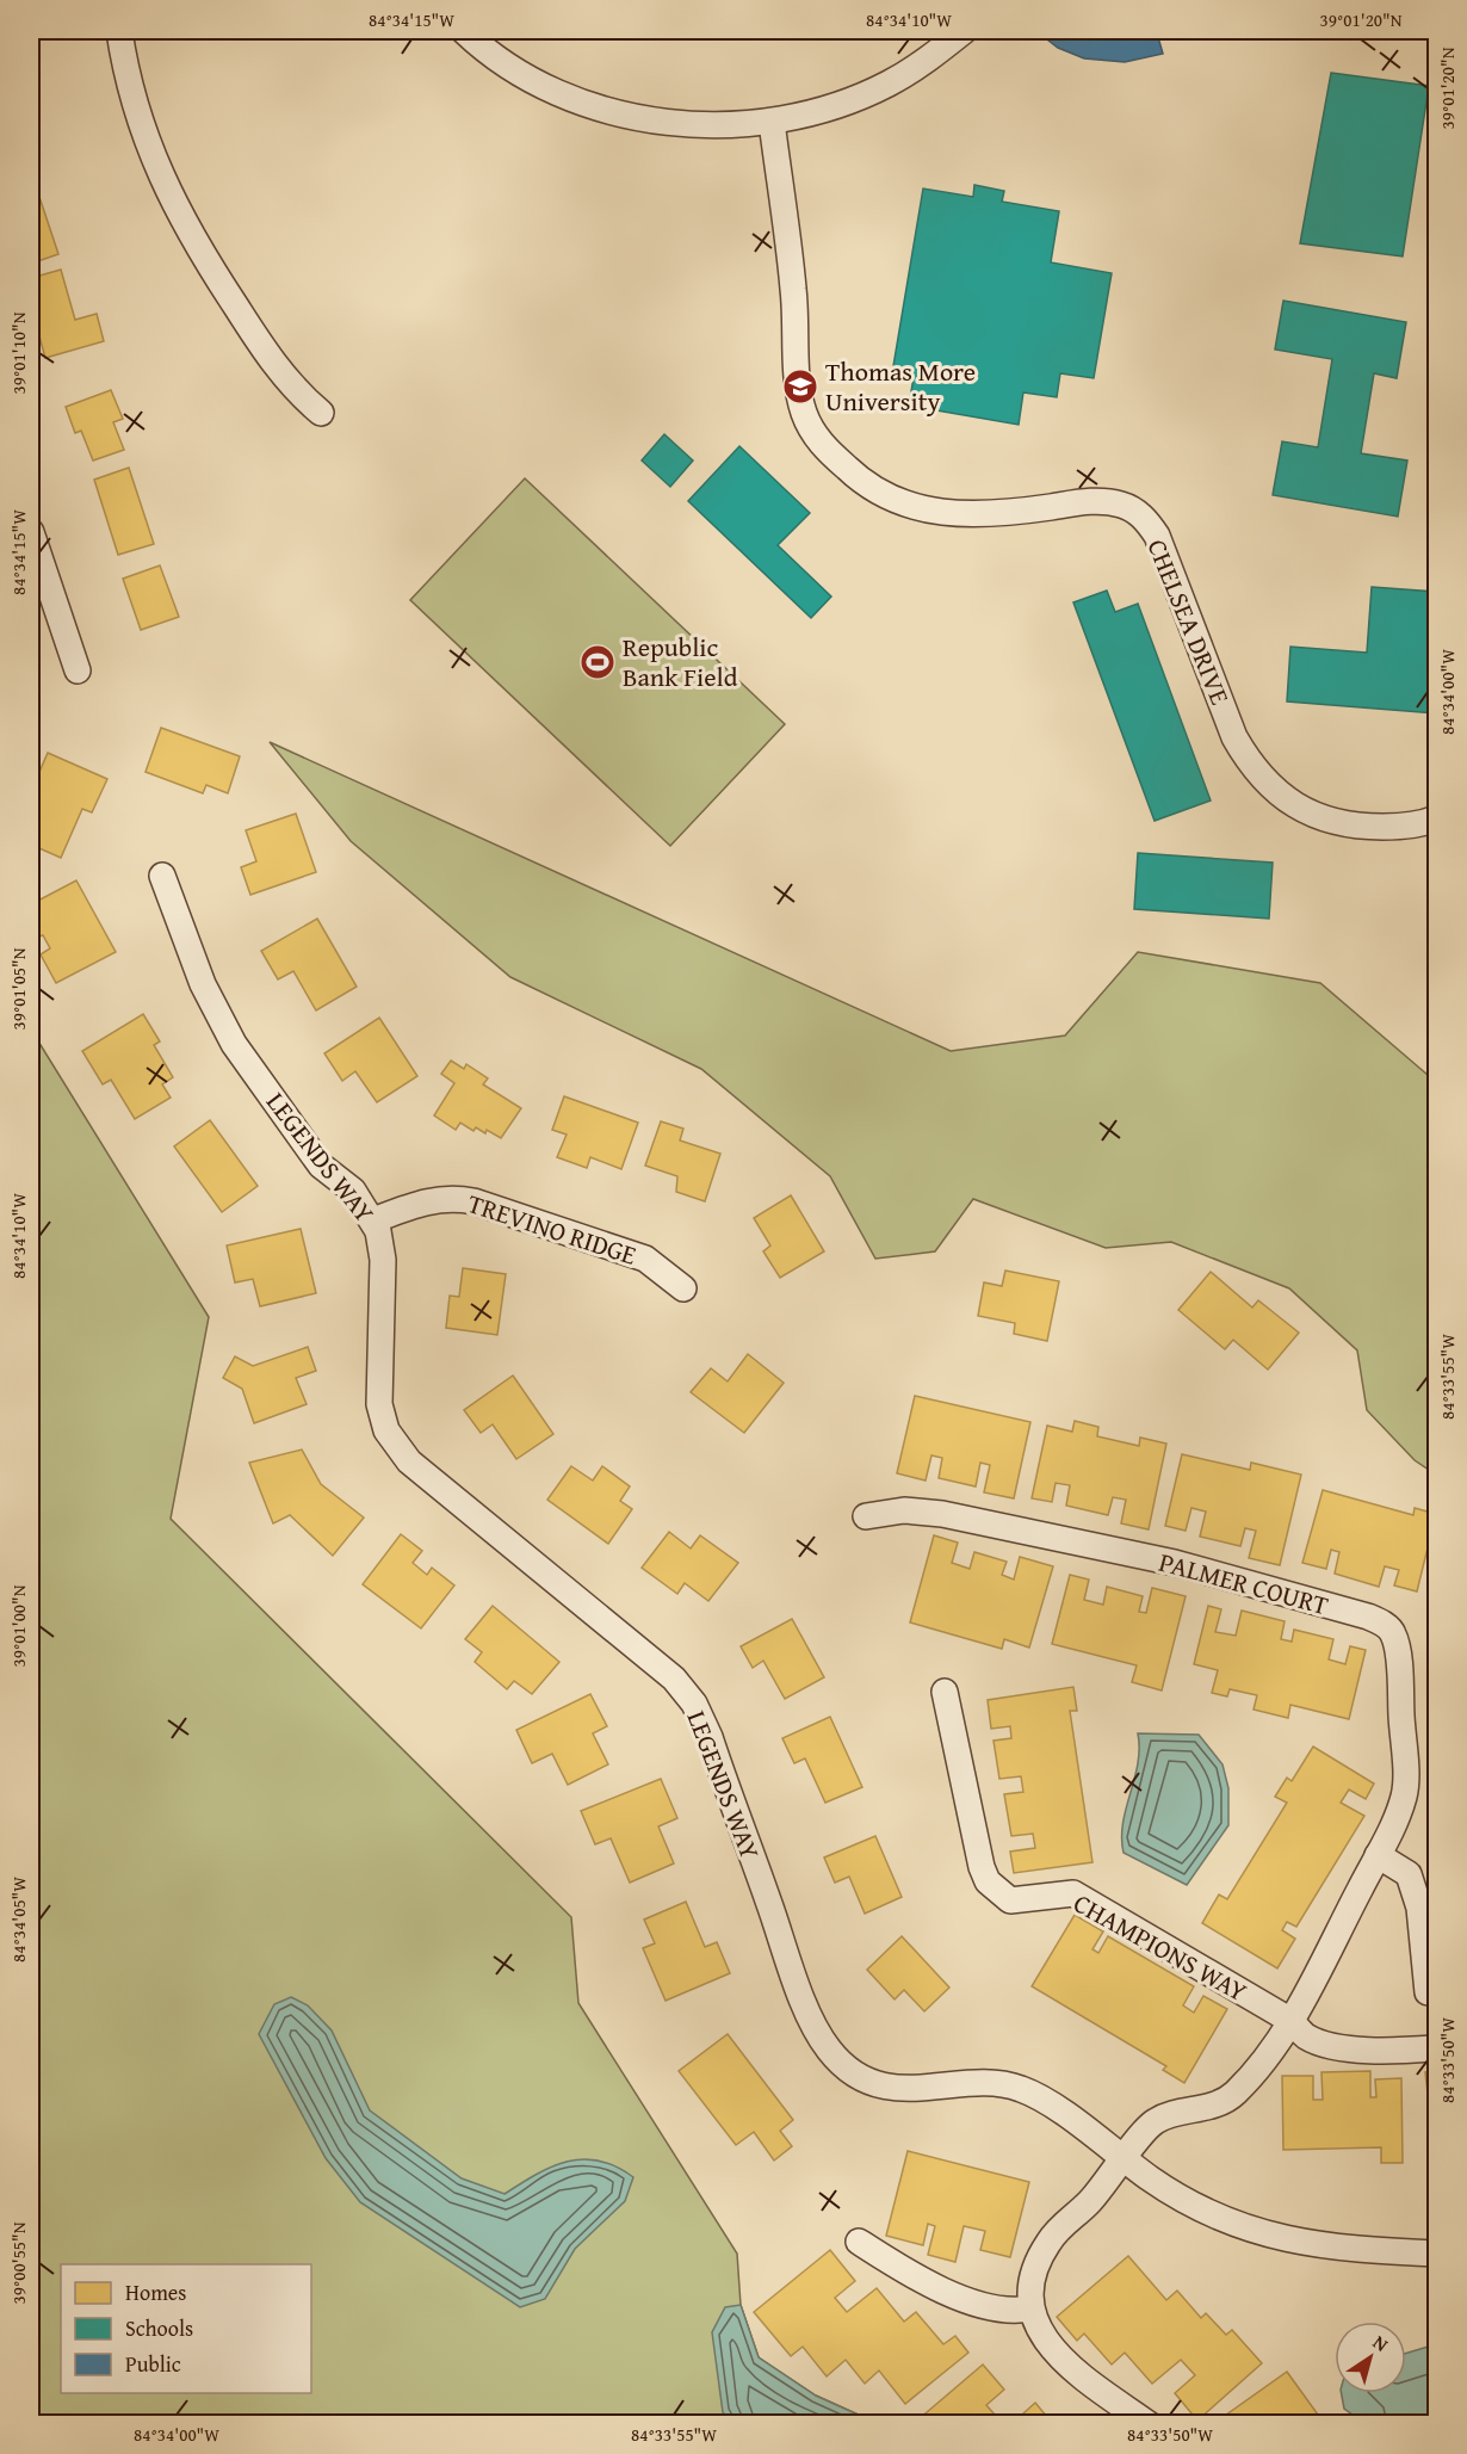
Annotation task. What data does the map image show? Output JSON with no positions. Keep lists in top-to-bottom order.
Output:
{
  "streets": {
    "street": [
      "CHELSEA DRIVE",
      "LEGENDS WAY",
      "TREVINO RIDGE",
      "PALMER COURT",
      "CHAMPIONS WAY"
    ]
  },
  "crossings": [
    ["LEGENDS WAY", "TREVINO RIDGE"],
    ["LEGENDS WAY", "PALMER COURT"],
    ["PALMER COURT", "CHAMPIONS WAY"]
  ],
  "places": {
    "school or university": ["Thomas More University"],
    "sports": ["Republic Bank Field"]
  },
  "legend": ["Homes", "Schools", "Public"],
  "north": "top right",
  "coordinates": [
    "84°34'15\"W",
    "84°34'10\"W",
    "39°01'20\"N",
    "39°01'10\"N",
    "84°34'00\"W",
    "39°01'05\"N",
    "84°33'55\"W",
    "39°01'00\"N",
    "84°34'05\"W",
    "84°33'50\"W",
    "39°00'55\"N"
  ]
}
